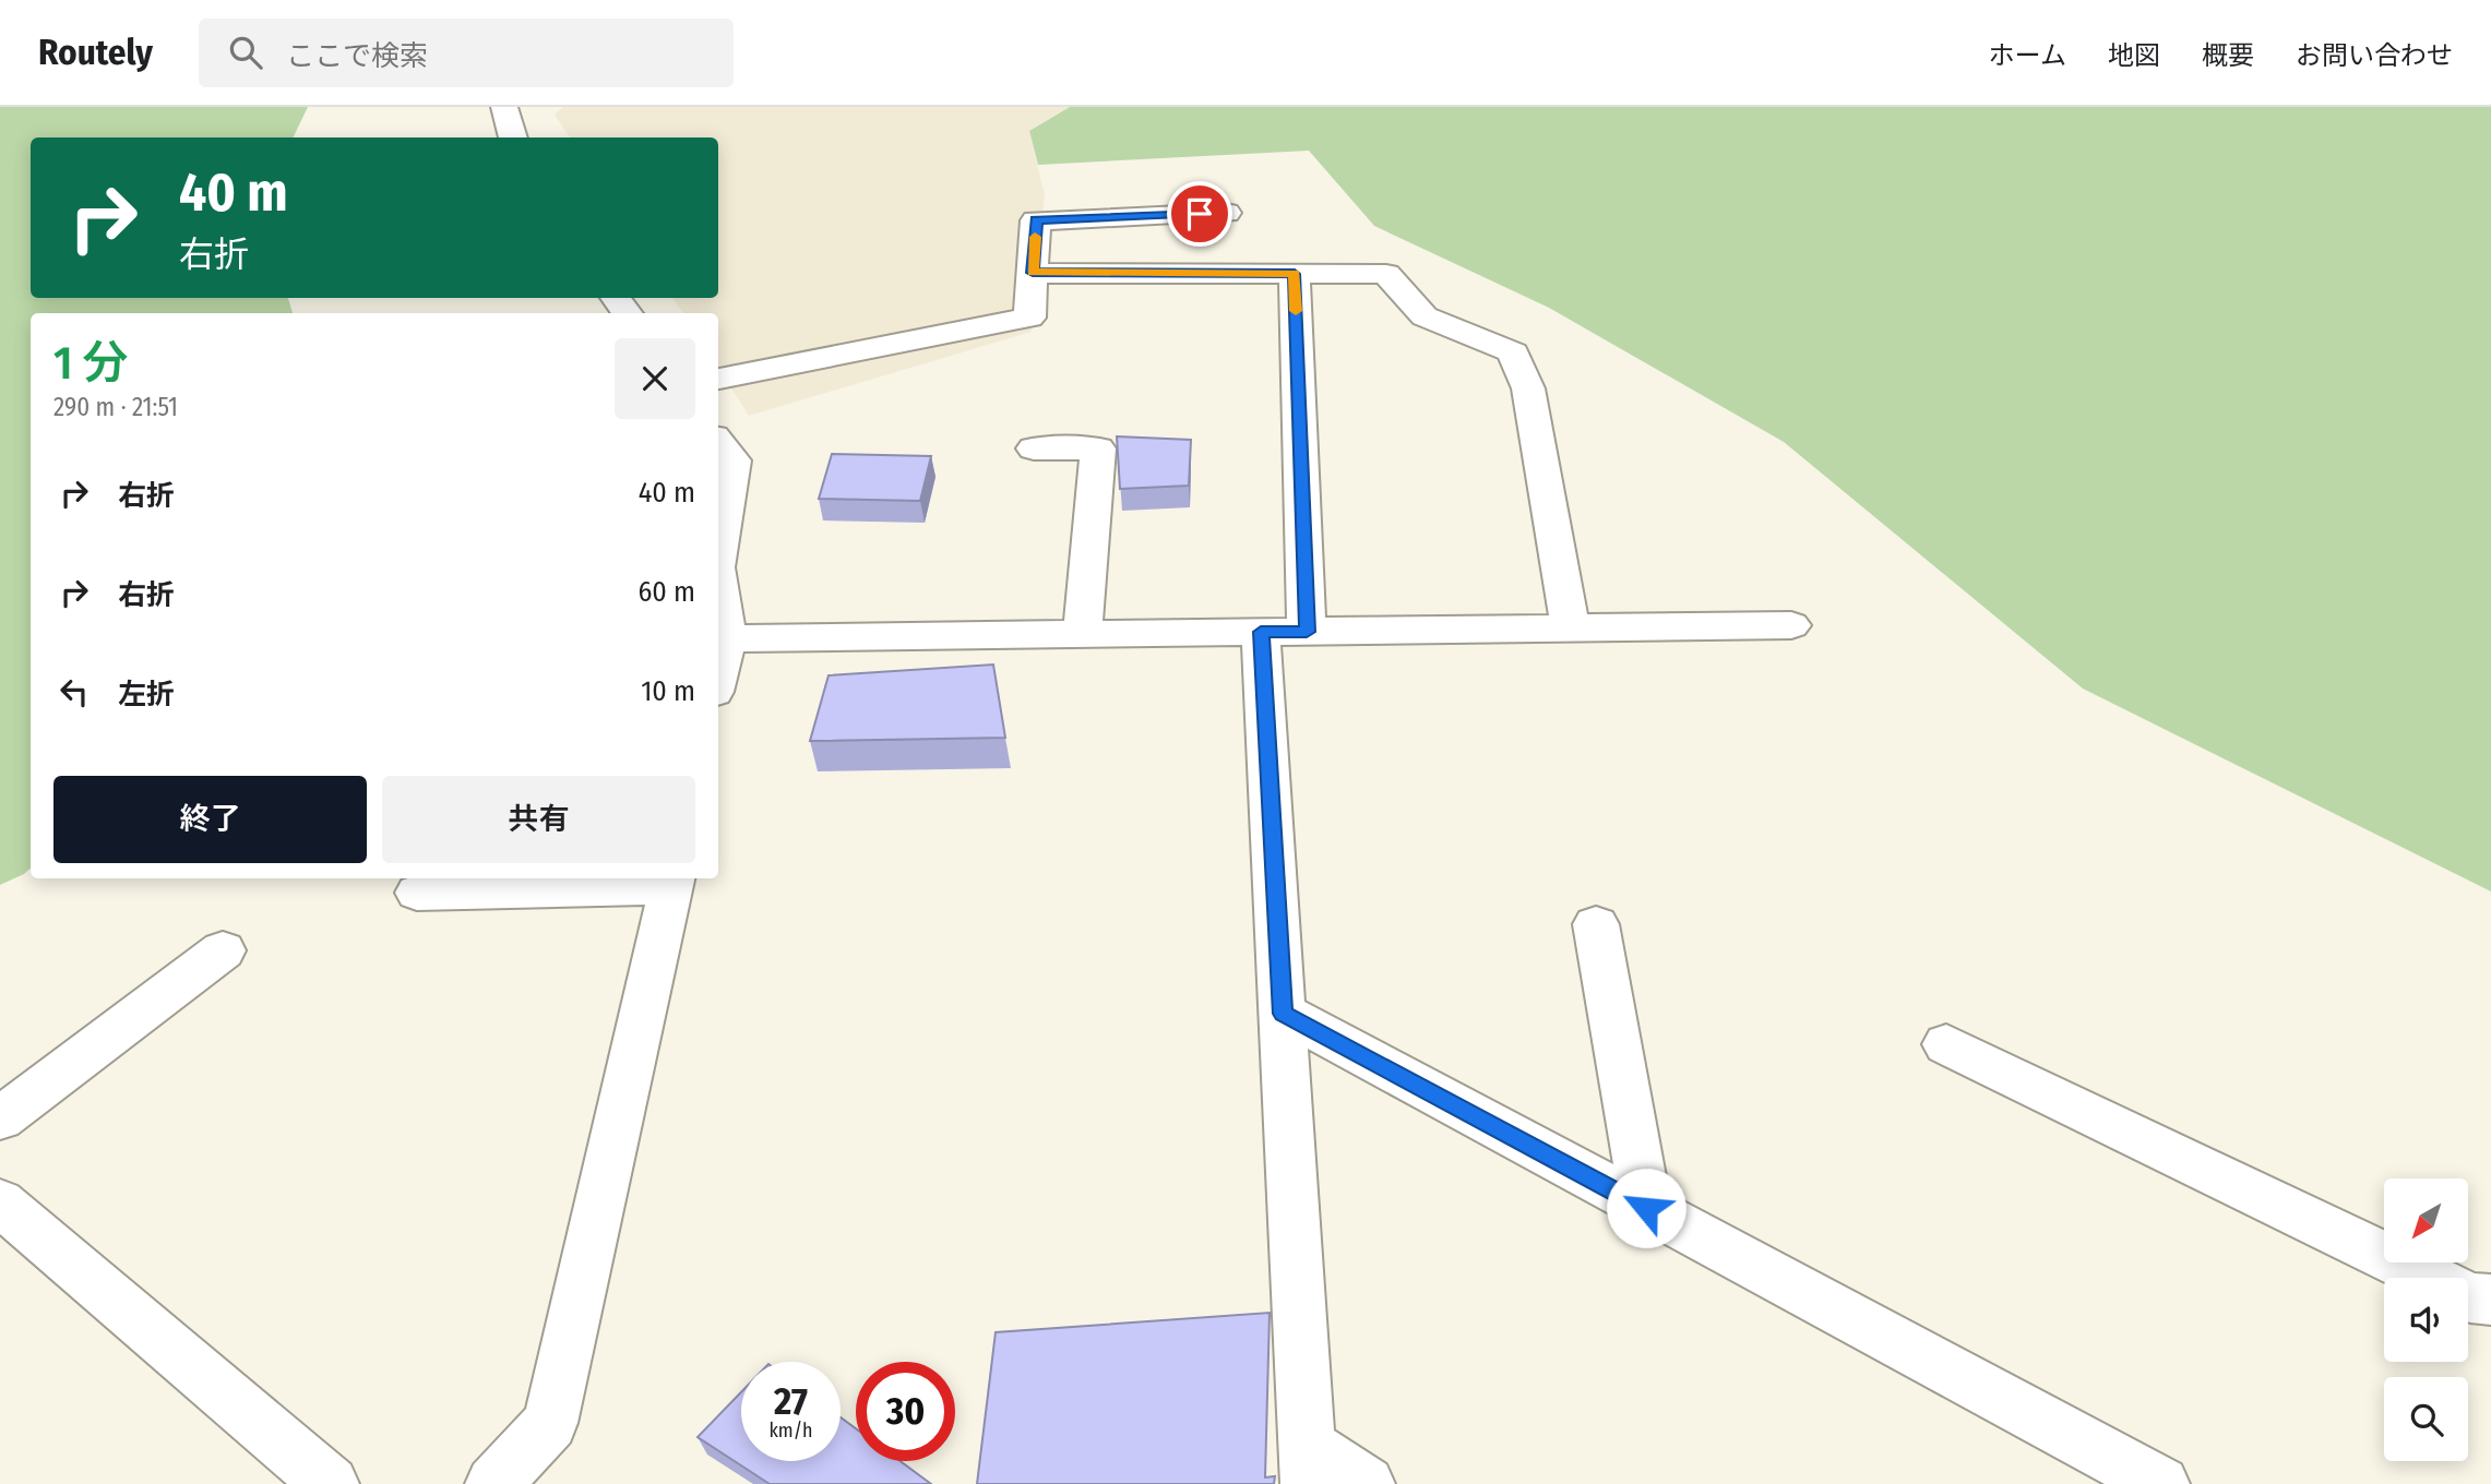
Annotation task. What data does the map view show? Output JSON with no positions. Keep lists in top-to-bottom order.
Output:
{
  "north": "bottom left",
  "page": {
    "header": "Routely",
    "search": "ここで検索",
    "nav": [
      "ホーム",
      "地図",
      "概要",
      "お問い合わせ"
    ],
    "turn": ["40 m", "右折"],
    "heading": ["1 分", "290 m · 21:51"],
    "list": [
      {
        "name": "右折",
        "value": "40 m"
      },
      {
        "name": "右折",
        "value": "60 m"
      },
      {
        "name": "左折",
        "value": "10 m"
      }
    ],
    "buttons": ["終了", "共有"],
    "speed": "27 km/h",
    "limit": "30"
  }
}
